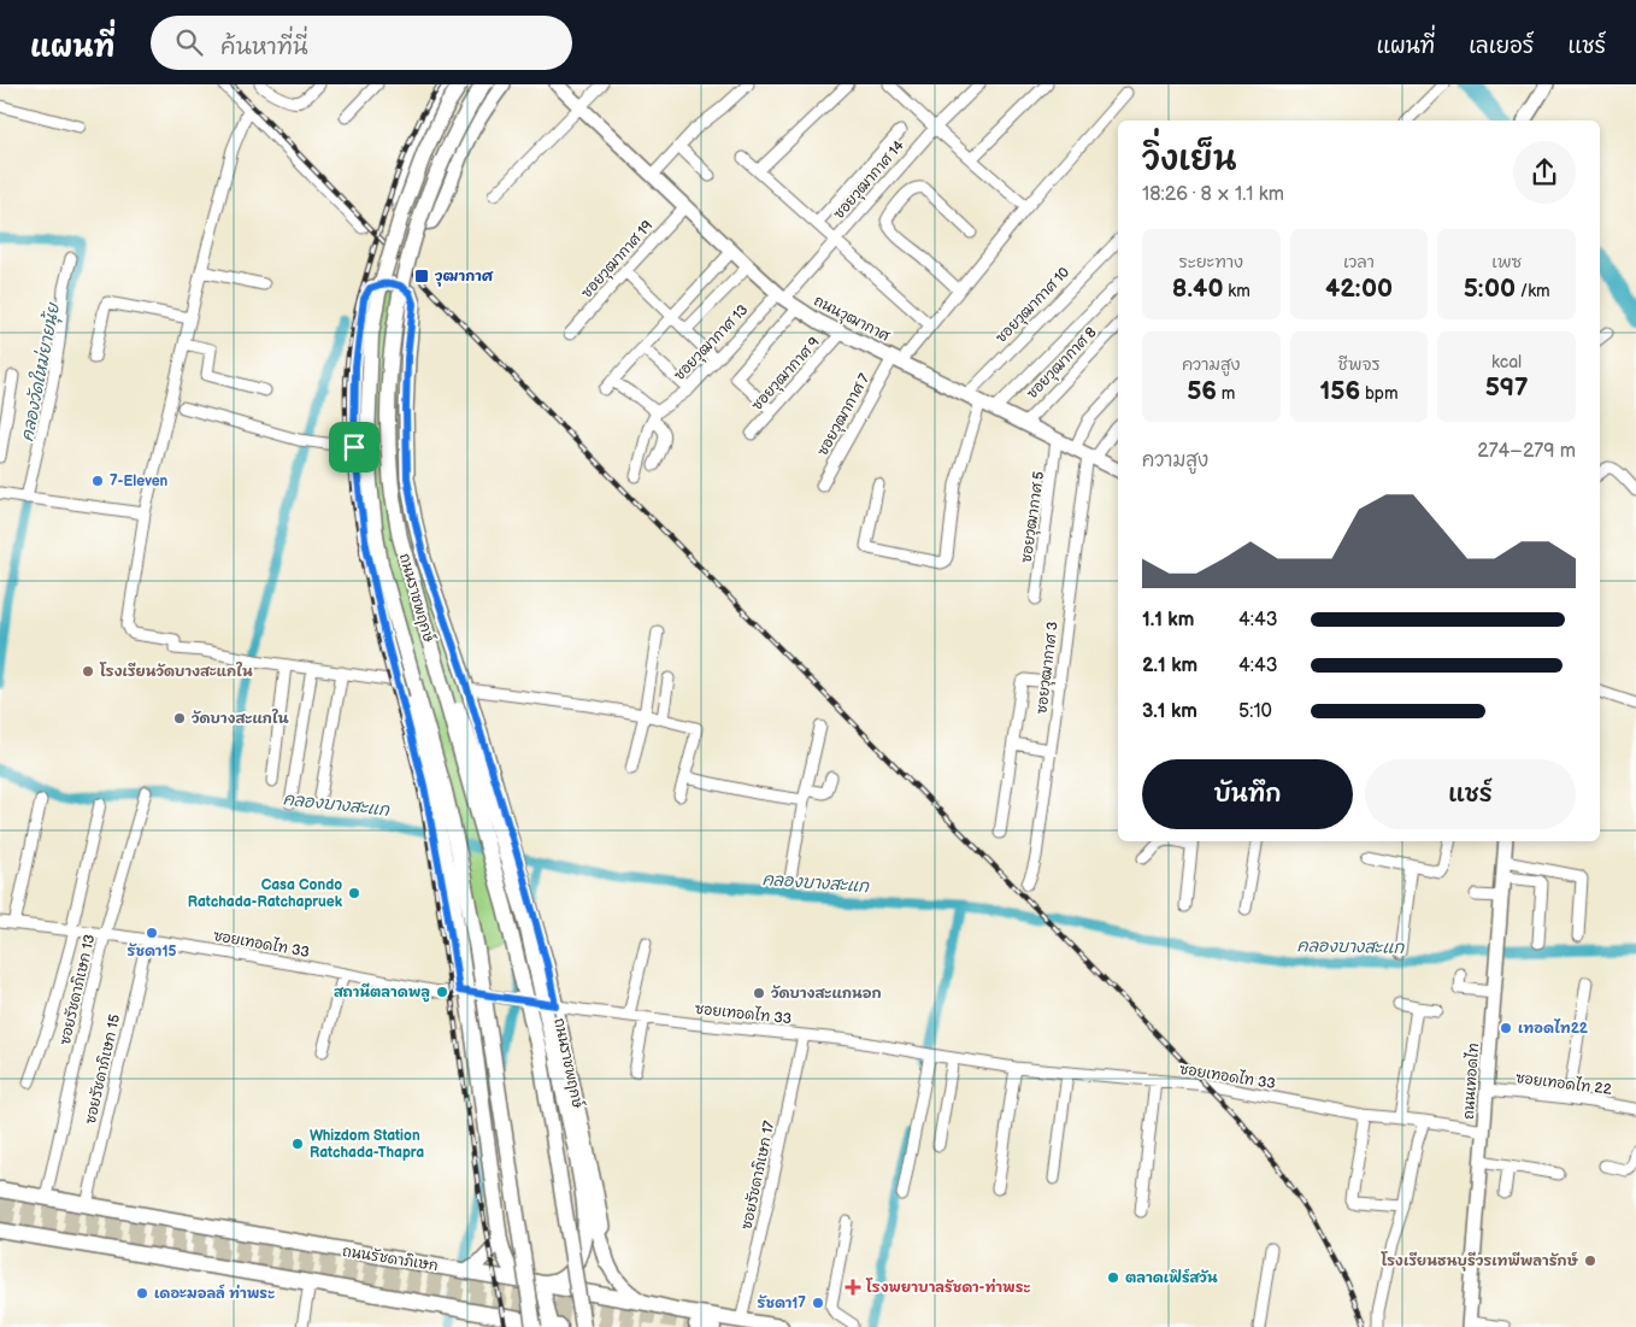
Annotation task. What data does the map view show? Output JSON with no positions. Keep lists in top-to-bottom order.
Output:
{
  "streets": {
    "main road": [
      "ถนนวุฒากาศ",
      "ถนนราชพฤกษ์",
      "ถนนเทอดไท",
      "ถนนรัชดาภิเษก"
    ],
    "street": [
      "ซอยวุฒากาศ 14",
      "ซอยวุฒากาศ 19",
      "ซอยวุฒากาศ 10",
      "ซอยวุฒากาศ 13",
      "ซอยวุฒากาศ 8",
      "ซอยวุฒากาศ 9",
      "ซอยวุฒากาศ 7",
      "ซอยวุฒากาศ 5",
      "ซอยวุฒากาศ 3",
      "ซอยเทอดไท 33",
      "ซอยรัชดาภิเษก 13",
      "ซอยรัชดาภิเษก 15",
      "ซอยเทอดไท 22",
      "ซอยรัชดาภิเษก 17"
    ]
  },
  "crossings": [
    ["ซอยวุฒากาศ 14", "ถนนวุฒากาศ"],
    ["ซอยวุฒากาศ 14", "ซอยวุฒากาศ 13"],
    ["ซอยวุฒากาศ 19", "ถนนวุฒากาศ"],
    ["ซอยวุฒากาศ 10", "ถนนวุฒากาศ"],
    ["ถนนวุฒากาศ", "ซอยวุฒากาศ 13"],
    ["ถนนวุฒากาศ", "ซอยวุฒากาศ 8"],
    ["ถนนวุฒากาศ", "ซอยวุฒากาศ 9"],
    ["ถนนวุฒากาศ", "ซอยวุฒากาศ 7"],
    ["ถนนวุฒากาศ", "ซอยวุฒากาศ 5"],
    ["ถนนวุฒากาศ", "ซอยวุฒากาศ 3"],
    ["ถนนราชพฤกษ์", "ซอยเทอดไท 33"],
    ["ถนนราชพฤกษ์", "ถนนรัชดาภิเษก"],
    ["ซอยเทอดไท 33", "ซอยรัชดาภิเษก 13"],
    ["ซอยเทอดไท 33", "ซอยรัชดาภิเษก 15"],
    ["ซอยเทอดไท 33", "ถนนเทอดไท"],
    ["ซอยเทอดไท 33", "ซอยรัชดาภิเษก 17"],
    ["ซอยรัชดาภิเษก 13", "ถนนรัชดาภิเษก"],
    ["ซอยรัชดาภิเษก 15", "ถนนรัชดาภิเษก"],
    ["ถนนเทอดไท", "ซอยเทอดไท 22"],
    ["ซอยรัชดาภิเษก 17", "ถนนรัชดาภิเษก"]
  ],
  "water": ["คลองวัดใหม่ยายนุ้ย", "คลองบางสะแก"],
  "places": {
    "transit": ["วุฒากาศ"],
    "other": [
      "7-Eleven",
      "โรงเรียนวัดบางสะแกใน",
      "วัดบางสะแกใน",
      "Casa Condo Ratchada-Ratchapruek",
      "รัชดา15",
      "สถานีตลาดพลู",
      "วัดบางสะแกนอก",
      "เทอดไท22",
      "Whizdom Station Ratchada-Thapra",
      "โรงเรียนธนบุรีวรเทพีพลารักษ์",
      "ตลาดเฟิร์สวัน",
      "เดอะมอลล์ ท่าพระ",
      "รัชดา17"
    ],
    "health": ["โรงพยาบาลรัชดา-ท่าพระ"]
  },
  "page": {
    "header": "แผนที่",
    "search": "ค้นหาที่นี่",
    "nav": ["แผนที่", "เลเยอร์", "แชร์"],
    "heading": ["วิ่งเย็น", "18:26 · 8 × 1.1 km"],
    "stats": [
      ["ระยะทาง", "8.40 km"],
      ["เวลา", "42:00"],
      ["เพซ", "5:00 /km"],
      ["ความสูง", "56 m"],
      ["ชีพจร", "156 bpm"],
      ["kcal", "597"]
    ],
    "chart": ["ความสูง", "274–279 m"],
    "list": [
      {
        "name": "1.1 km",
        "note": "4:43"
      },
      {
        "name": "2.1 km",
        "note": "4:43"
      },
      {
        "name": "3.1 km",
        "note": "5:10"
      }
    ],
    "buttons": ["บันทึก", "แชร์"]
  }
}
